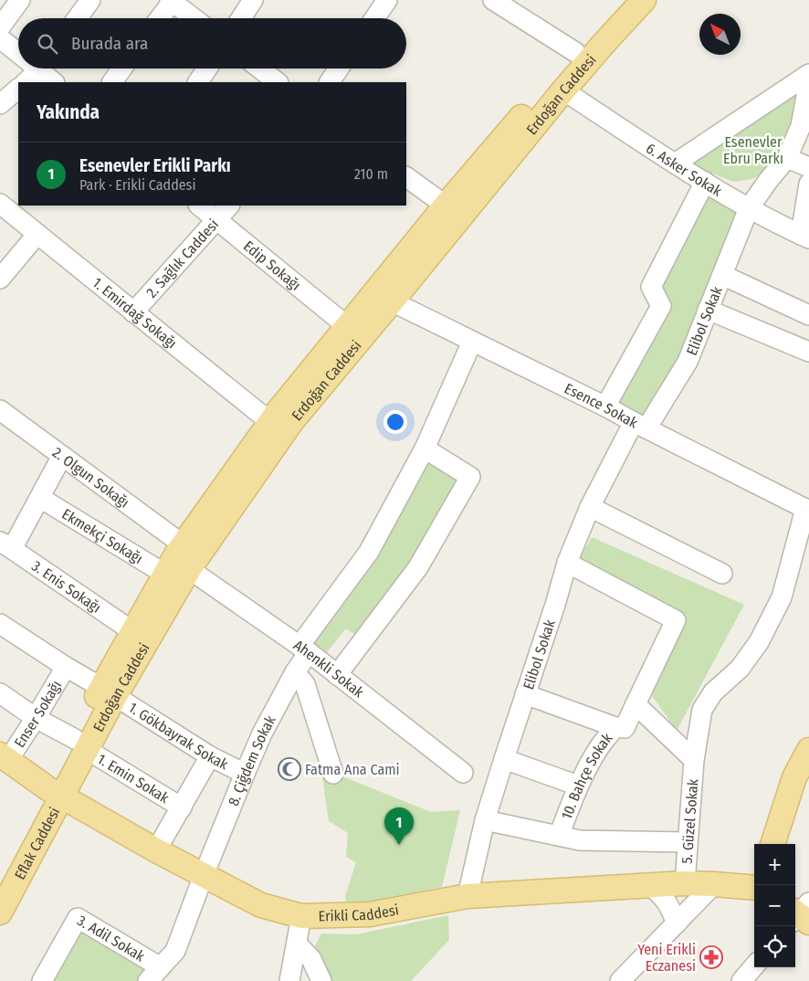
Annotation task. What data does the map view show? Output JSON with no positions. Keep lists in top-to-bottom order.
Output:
{
  "streets": {
    "main road": ["Erdoğan Caddesi", "Eflak Caddesi", "Erikli Caddesi"],
    "street": [
      "6. Asker Sokak",
      "2. Sağlık Caddesi",
      "Edip Sokağı",
      "1. Emirdağ Sokağı",
      "Elibol Sokak",
      "Esence Sokak",
      "2. Olgun Sokağı",
      "Ekmekçi Sokağı",
      "3. Enis Sokağı",
      "Ahenkli Sokak",
      "Enser Sokağı",
      "1. Gökbayrak Sokak",
      "8. Çiğdem Sokak",
      "10. Bahçe Sokak",
      "1. Emin Sokak",
      "5. Güzel Sokak",
      "3. Adil Sokak"
    ]
  },
  "crossings": [
    ["Erdoğan Caddesi", "6. Asker Sokak"],
    ["Erdoğan Caddesi", "Edip Sokağı"],
    ["Erdoğan Caddesi", "1. Emirdağ Sokağı"],
    ["Erdoğan Caddesi", "Esence Sokak"],
    ["Erdoğan Caddesi", "2. Olgun Sokağı"],
    ["Erdoğan Caddesi", "Ekmekçi Sokağı"],
    ["Erdoğan Caddesi", "3. Enis Sokağı"],
    ["Erdoğan Caddesi", "Ahenkli Sokak"],
    ["Erdoğan Caddesi", "1. Gökbayrak Sokak"],
    ["Erdoğan Caddesi", "1. Emin Sokak"],
    ["Erdoğan Caddesi", "Eflak Caddesi"],
    ["Erdoğan Caddesi", "Erikli Caddesi"],
    ["6. Asker Sokak", "Elibol Sokak"],
    ["2. Sağlık Caddesi", "Edip Sokağı"],
    ["2. Sağlık Caddesi", "1. Emirdağ Sokağı"],
    ["Elibol Sokak", "Esence Sokak"],
    ["Elibol Sokak", "10. Bahçe Sokak"],
    ["Elibol Sokak", "Erikli Caddesi"],
    ["Esence Sokak", "8. Çiğdem Sokak"],
    ["Esence Sokak", "5. Güzel Sokak"],
    ["Ahenkli Sokak", "8. Çiğdem Sokak"],
    ["Enser Sokağı", "1. Gökbayrak Sokak"],
    ["Enser Sokağı", "1. Emin Sokak"],
    ["Enser Sokağı", "Erikli Caddesi"],
    ["1. Gökbayrak Sokak", "8. Çiğdem Sokak"],
    ["8. Çiğdem Sokak", "Erikli Caddesi"],
    ["8. Çiğdem Sokak", "3. Adil Sokak"],
    ["10. Bahçe Sokak", "5. Güzel Sokak"],
    ["5. Güzel Sokak", "Erikli Caddesi"],
    ["Eflak Caddesi", "Erikli Caddesi"],
    ["Erikli Caddesi", "3. Adil Sokak"]
  ],
  "parks": ["Esenevler Ebru Parkı"],
  "places": {
    "mosque": ["Fatma Ana Cami"],
    "pharmacy": ["Yeni Erikli Eczanesi"]
  },
  "north": "top left",
  "page": {
    "search": "Burada ara",
    "heading": "Yakında",
    "list": [
      {
        "mark": "1",
        "name": "Esenevler Erikli Parkı",
        "note": "Park · Erikli Caddesi",
        "value": "210 m"
      }
    ],
    "pins": "1",
    "map_buttons": ["+", "−"]
  }
}
